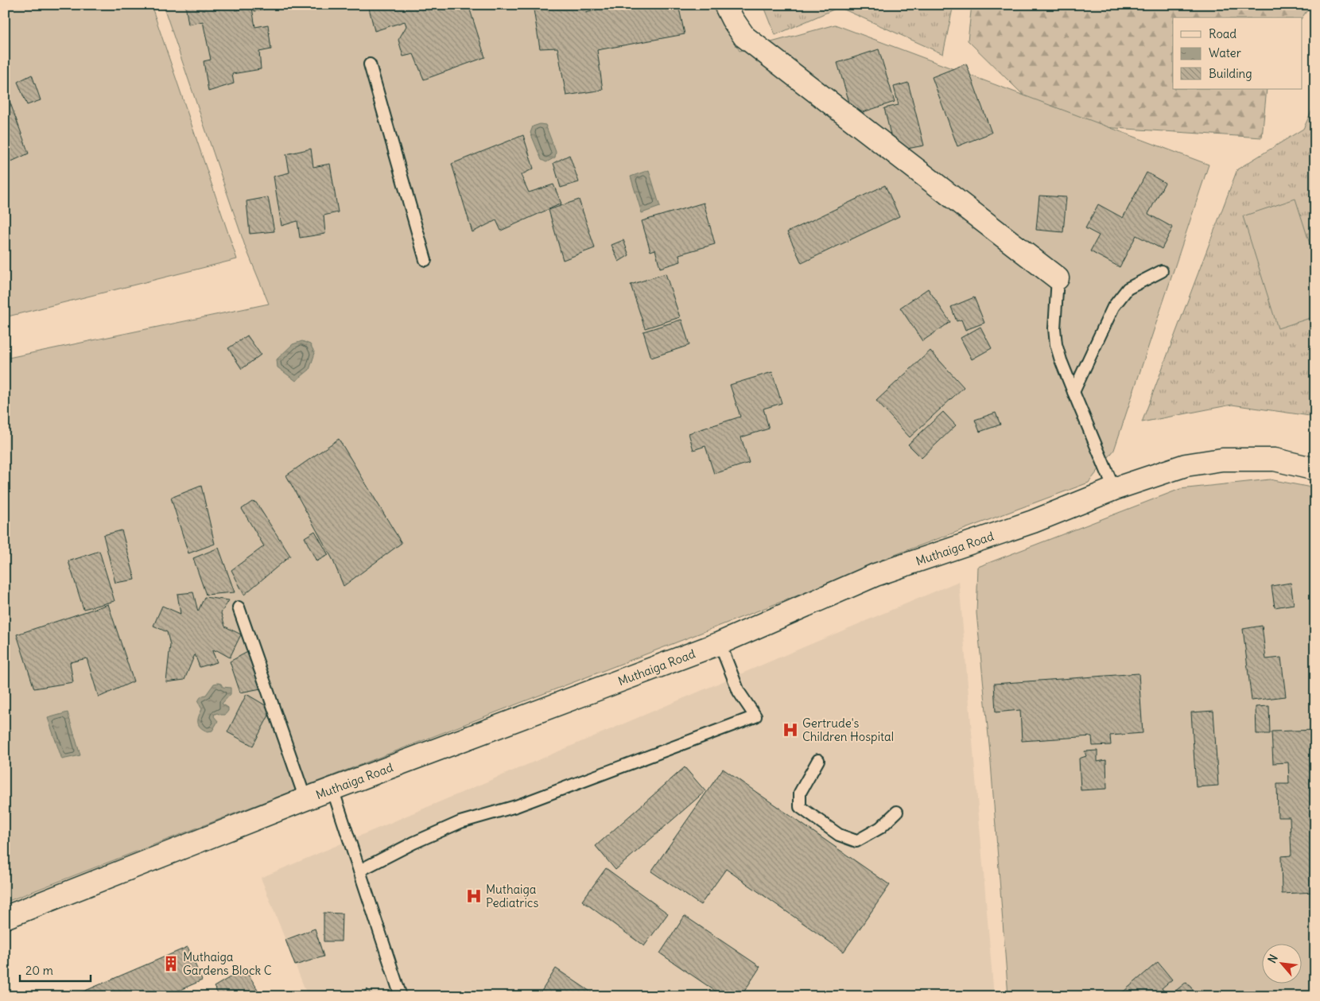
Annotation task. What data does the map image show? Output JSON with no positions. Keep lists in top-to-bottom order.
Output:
{
  "streets": {
    "main road": ["Muthaiga Road"]
  },
  "places": {
    "hospital": ["Gertrude's Children Hospital", "Muthaiga Pediatrics"],
    "building": ["Muthaiga Gardens Block C"]
  },
  "legend": ["Road", "Water", "Building"],
  "scale_bar": "20 m",
  "north": "top left"
}
